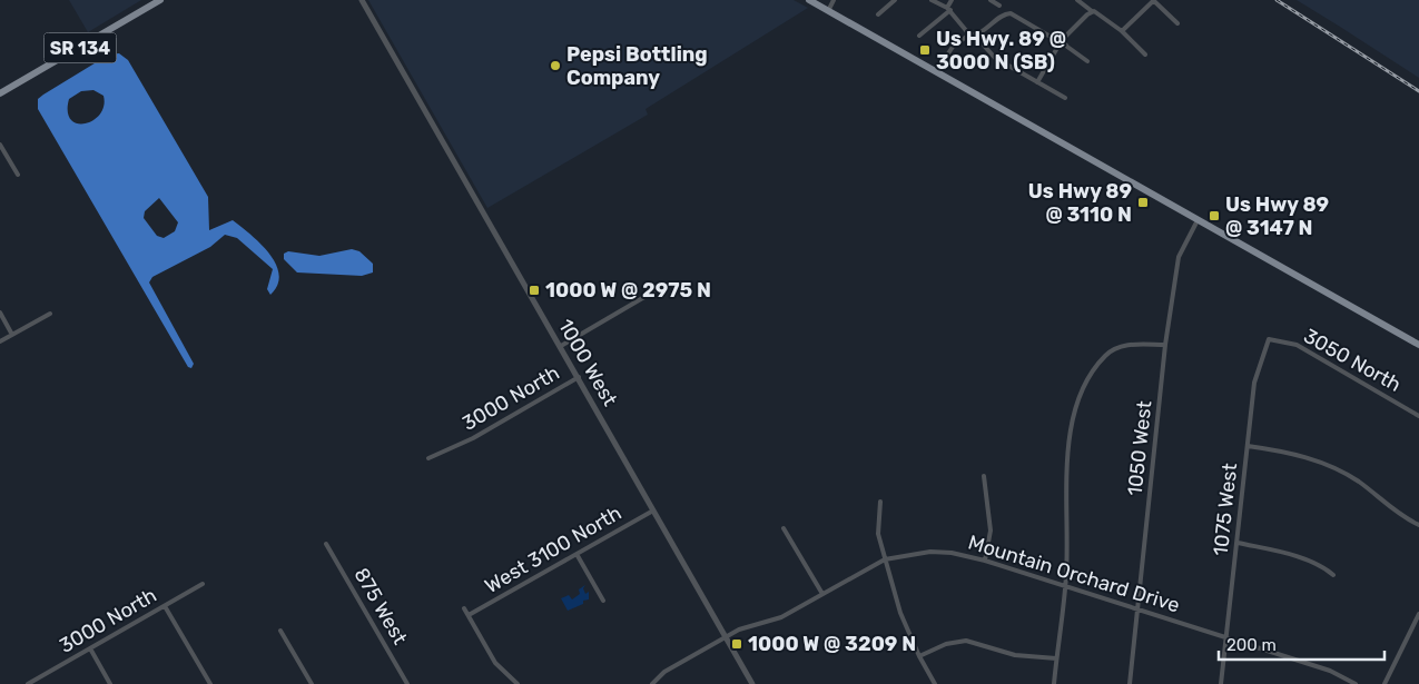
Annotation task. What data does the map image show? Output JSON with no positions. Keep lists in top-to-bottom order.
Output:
{
  "streets": {
    "main road": ["SR 134"],
    "street": [
      "3050 North",
      "1000 West",
      "3000 North",
      "1050 West",
      "1075 West",
      "West 3100 North",
      "Mountain Orchard Drive",
      "875 West"
    ]
  },
  "crossings": [
    ["3050 North", "1075 West"],
    ["1000 West", "3000 North"],
    ["1000 West", "West 3100 North"],
    ["1000 West", "Mountain Orchard Drive"],
    ["1050 West", "Mountain Orchard Drive"],
    ["1075 West", "Mountain Orchard Drive"]
  ],
  "places": {
    "transit": [
      "Us Hwy. 89 @ 3000 N (SB)",
      "Us Hwy 89 @ 3110 N",
      "Us Hwy 89 @ 3147 N",
      "1000 W @ 2975 N",
      "1000 W @ 3209 N"
    ],
    "other": ["Pepsi Bottling Company"]
  },
  "scale_bar": "200 m"
}
